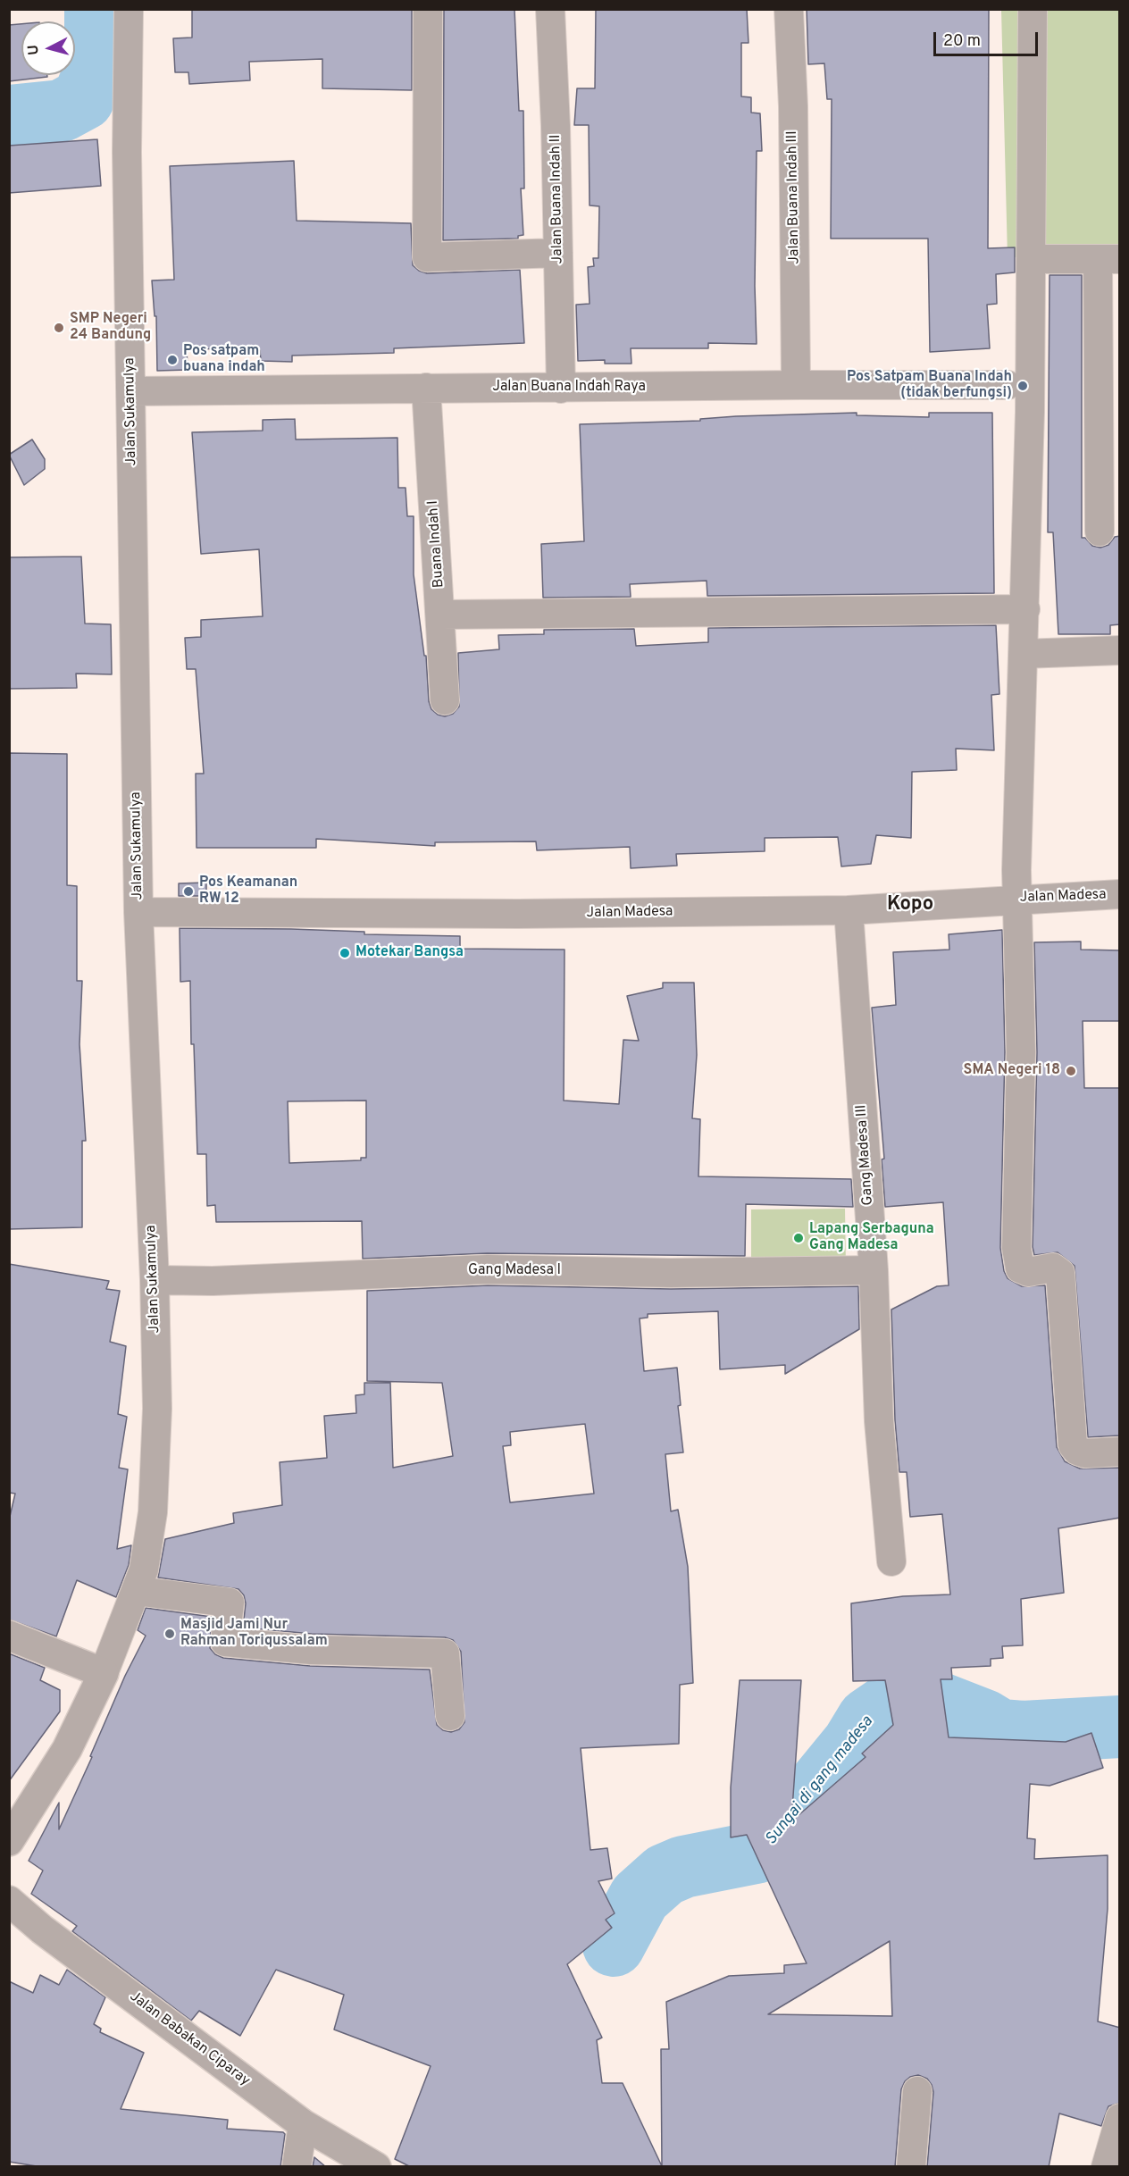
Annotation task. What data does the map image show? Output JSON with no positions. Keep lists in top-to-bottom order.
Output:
{
  "streets": {
    "street": [
      "Jalan Buana Indah III",
      "Jalan Buana Indah II",
      "Jalan Buana Indah Raya",
      "Jalan Sukamulya",
      "Buana Indah I",
      "Jalan Madesa",
      "Gang Madesa III",
      "Gang Madesa I",
      "Jalan Babakan Ciparay"
    ]
  },
  "crossings": [
    ["Jalan Buana Indah III", "Jalan Buana Indah Raya"],
    ["Jalan Buana Indah II", "Jalan Buana Indah Raya"],
    ["Jalan Buana Indah Raya", "Jalan Sukamulya"],
    ["Jalan Buana Indah Raya", "Buana Indah I"],
    ["Jalan Sukamulya", "Jalan Madesa"],
    ["Jalan Sukamulya", "Gang Madesa I"],
    ["Jalan Madesa", "Gang Madesa III"],
    ["Gang Madesa III", "Gang Madesa I"]
  ],
  "districts": ["Kopo"],
  "water": ["Sungai di gang madesa"],
  "places": [
    "SMP Negeri 24 Bandung",
    "Pos satpam buana indah",
    "Pos Satpam Buana Indah (tidak berfungsi)",
    "Pos Keamanan RW 12",
    "Motekar Bangsa",
    "SMA Negeri 18",
    "Lapang Serbaguna Gang Madesa",
    "Masjid Jami Nur Rahman Toriqussalam"
  ],
  "scale_bar": "20 m",
  "north": "left"
}
